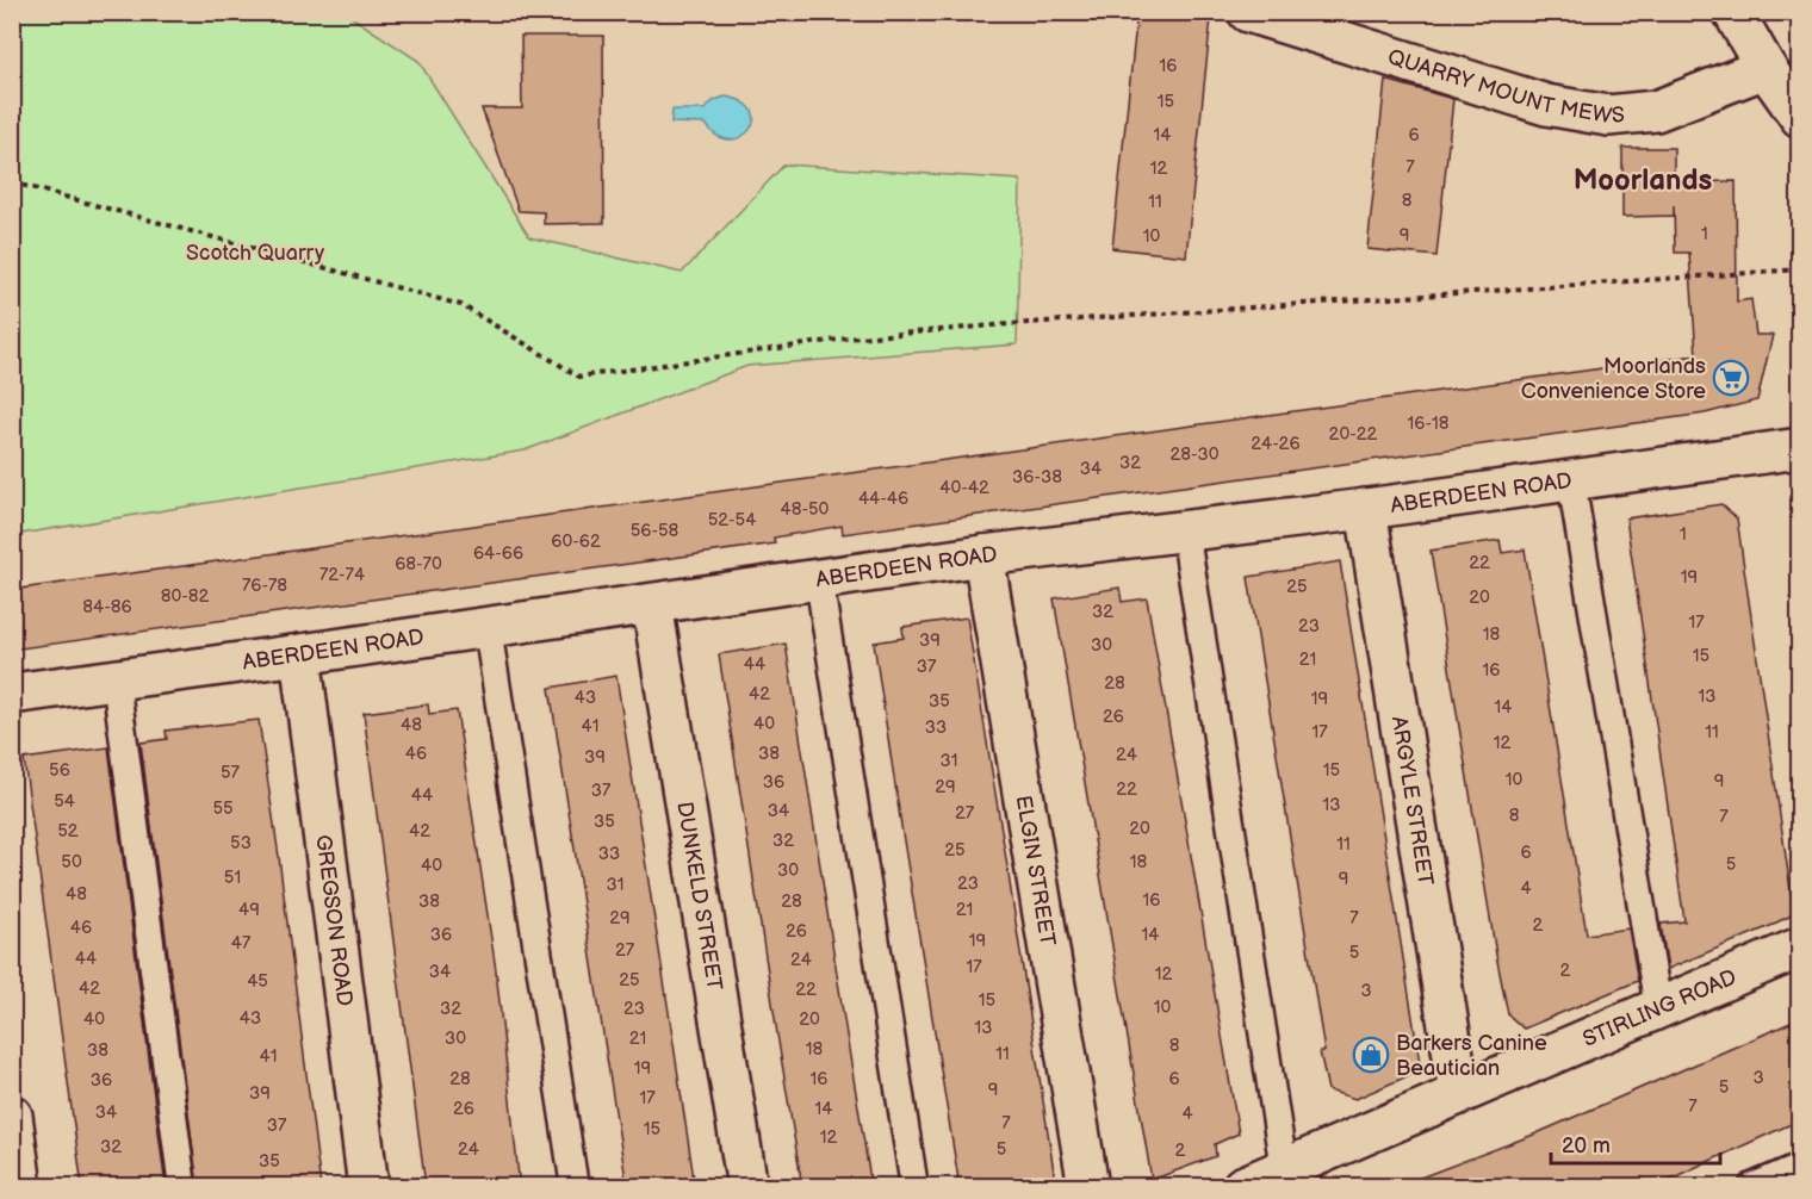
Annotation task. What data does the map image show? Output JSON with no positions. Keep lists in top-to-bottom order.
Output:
{
  "streets": {
    "street": [
      "QUARRY MOUNT MEWS",
      "ABERDEEN ROAD",
      "ARGYLE STREET",
      "ELGIN STREET",
      "DUNKELD STREET",
      "GREGSON ROAD",
      "STIRLING ROAD"
    ]
  },
  "crossings": [
    ["ABERDEEN ROAD", "ARGYLE STREET"],
    ["ABERDEEN ROAD", "ELGIN STREET"],
    ["ABERDEEN ROAD", "DUNKELD STREET"],
    ["ABERDEEN ROAD", "GREGSON ROAD"],
    ["ARGYLE STREET", "STIRLING ROAD"]
  ],
  "districts": ["Moorlands"],
  "parks": ["Scotch Quarry"],
  "places": {
    "supermarket": ["Moorlands Convenience Store"],
    "shop": ["Barkers Canine Beautician"]
  },
  "house_numbers": [
    "16",
    "15",
    "14",
    "6",
    "7",
    "12",
    "8",
    "11",
    "1",
    "9",
    "10",
    "16-18",
    "20-22",
    "24-26",
    "28-30",
    "32",
    "34",
    "36-38",
    "40-42",
    "44-46",
    "48-50",
    "52-54",
    "56-58",
    "1",
    "60-62",
    "64-66",
    "22",
    "68-70",
    "72-74",
    "19",
    "76-78",
    "25",
    "80-82",
    "20",
    "84-86",
    "32",
    "17",
    "23",
    "18",
    "39",
    "30",
    "15",
    "21",
    "44",
    "37",
    "16",
    "28",
    "42",
    "13",
    "43",
    "19",
    "35",
    "14",
    "26",
    "40",
    "48",
    "41",
    "33",
    "17",
    "11",
    "12",
    "46",
    "38",
    "24",
    "39",
    "31",
    "56",
    "15",
    "57",
    "10",
    "9",
    "36",
    "29",
    "22",
    "37",
    "44",
    "54",
    "13",
    "55",
    "34",
    "27",
    "8",
    "7",
    "35",
    "20",
    "52",
    "42",
    "32",
    "53",
    "11",
    "25",
    "6",
    "33",
    "50",
    "18",
    "5",
    "40",
    "30",
    "51",
    "9",
    "23",
    "31",
    "4",
    "48",
    "16",
    "38",
    "28",
    "49",
    "21",
    "29",
    "7",
    "2",
    "46",
    "26",
    "36",
    "14",
    "19",
    "47",
    "27",
    "5",
    "44",
    "24",
    "17",
    "2",
    "34",
    "12",
    "25",
    "45",
    "42",
    "22",
    "3",
    "15",
    "10",
    "32",
    "23",
    "43",
    "40",
    "20",
    "13",
    "30",
    "21",
    "8",
    "18",
    "38",
    "11",
    "41",
    "19",
    "3",
    "28",
    "16",
    "6",
    "36",
    "5",
    "9",
    "39",
    "17",
    "7",
    "26",
    "14",
    "34",
    "4",
    "7",
    "37",
    "15",
    "12",
    "32",
    "24",
    "5",
    "2",
    "35"
  ],
  "scale_bar": "20 m"
}
